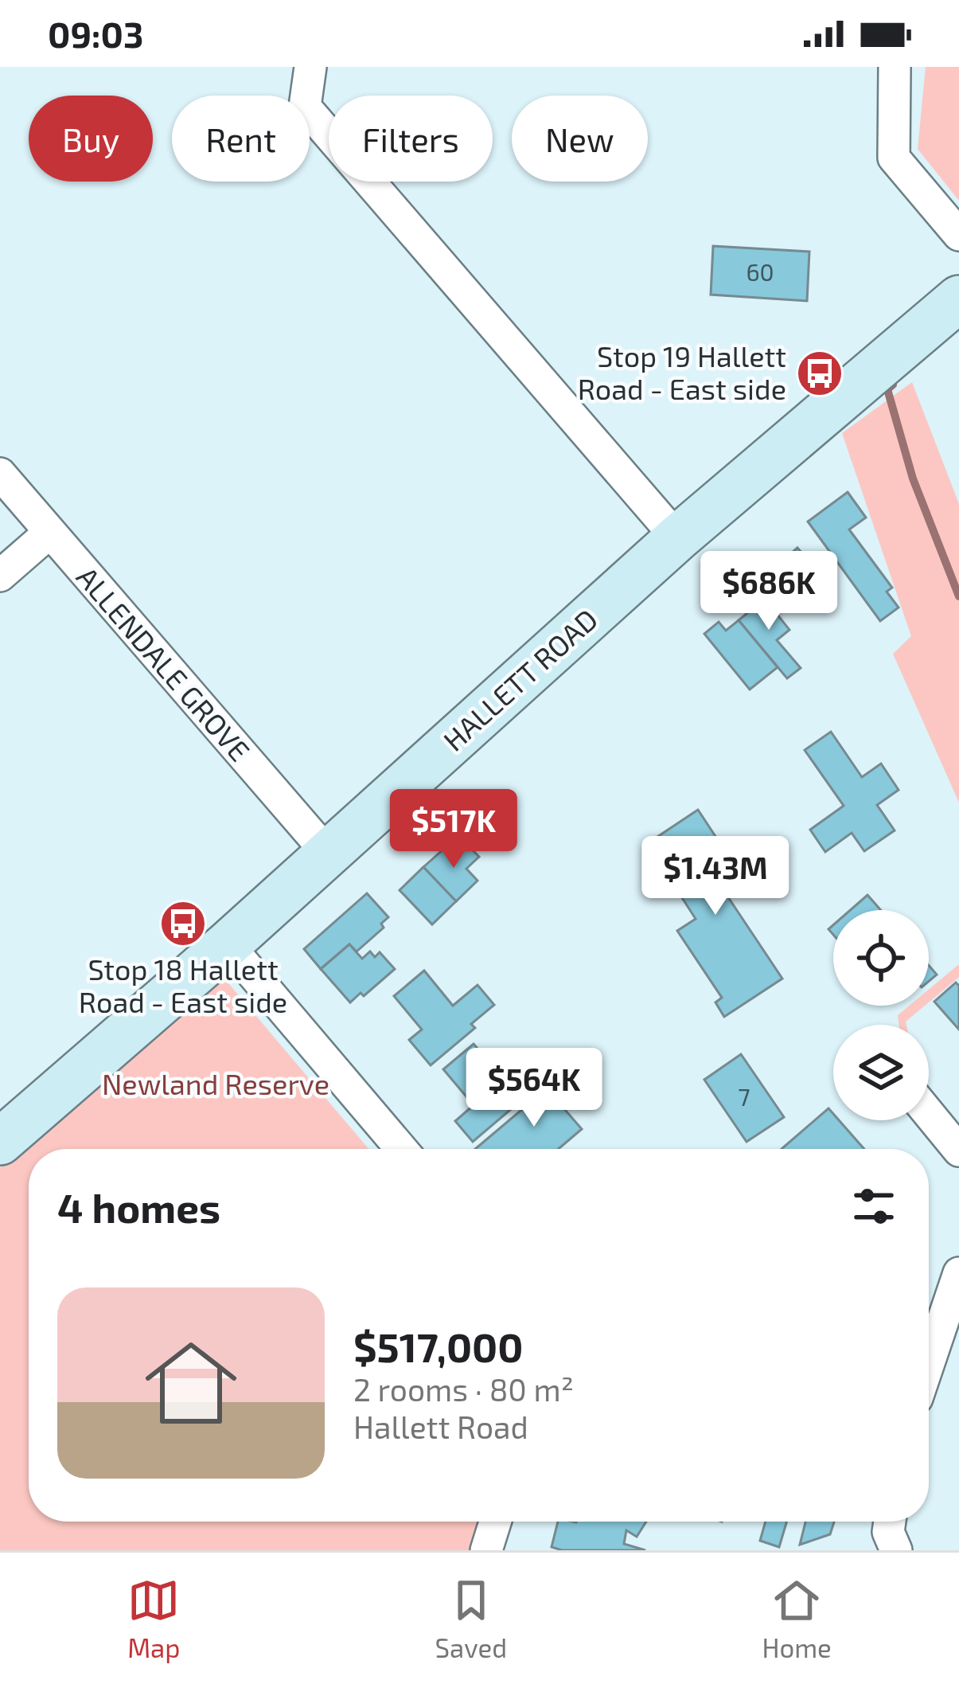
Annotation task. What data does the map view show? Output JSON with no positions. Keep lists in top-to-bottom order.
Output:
{
  "streets": {
    "main road": ["HALLETT ROAD"],
    "street": ["ALLENDALE GROVE"]
  },
  "crossings": [
    ["ALLENDALE GROVE", "HALLETT ROAD"]
  ],
  "parks": ["Newland Reserve"],
  "places": {
    "bus stop": ["Stop 19 Hallett Road - East side", "Stop 18 Hallett Road - East side"]
  },
  "house_numbers": ["60", "7"],
  "page": {
    "status": "09:03",
    "chip": [
      "Buy",
      "Rent",
      "Filters",
      "New"
    ],
    "price": [
      "$686K",
      "$517K",
      "$1.43M",
      "$564K"
    ],
    "heading": "4 homes",
    "list": [
      {
        "name": "$517,000",
        "note": "2 rooms · 80 m² · Hallett Road"
      }
    ],
    "tabs": ["Map", "Saved", "Home"]
  }
}
